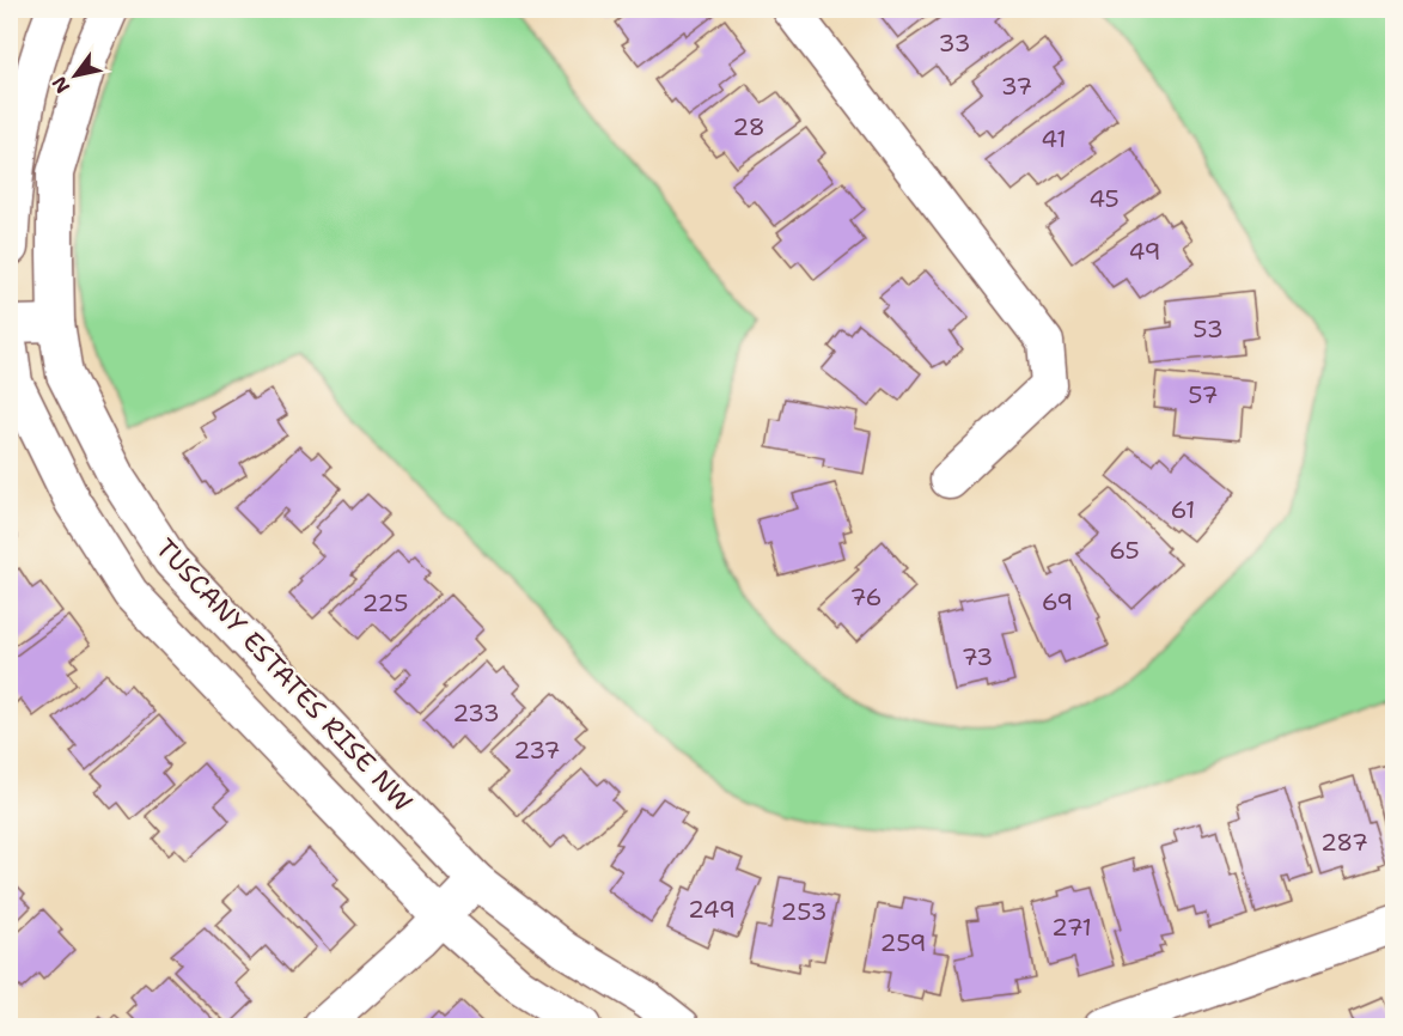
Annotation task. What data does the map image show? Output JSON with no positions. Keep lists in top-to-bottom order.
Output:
{
  "streets": {
    "street": ["TUSCANY ESTATES RISE NW"]
  },
  "house_numbers": [
    "33",
    "37",
    "28",
    "41",
    "45",
    "49",
    "53",
    "57",
    "61",
    "65",
    "76",
    "69",
    "225",
    "73",
    "233",
    "237",
    "287",
    "249",
    "253",
    "271",
    "259"
  ],
  "north": "bottom left"
}
